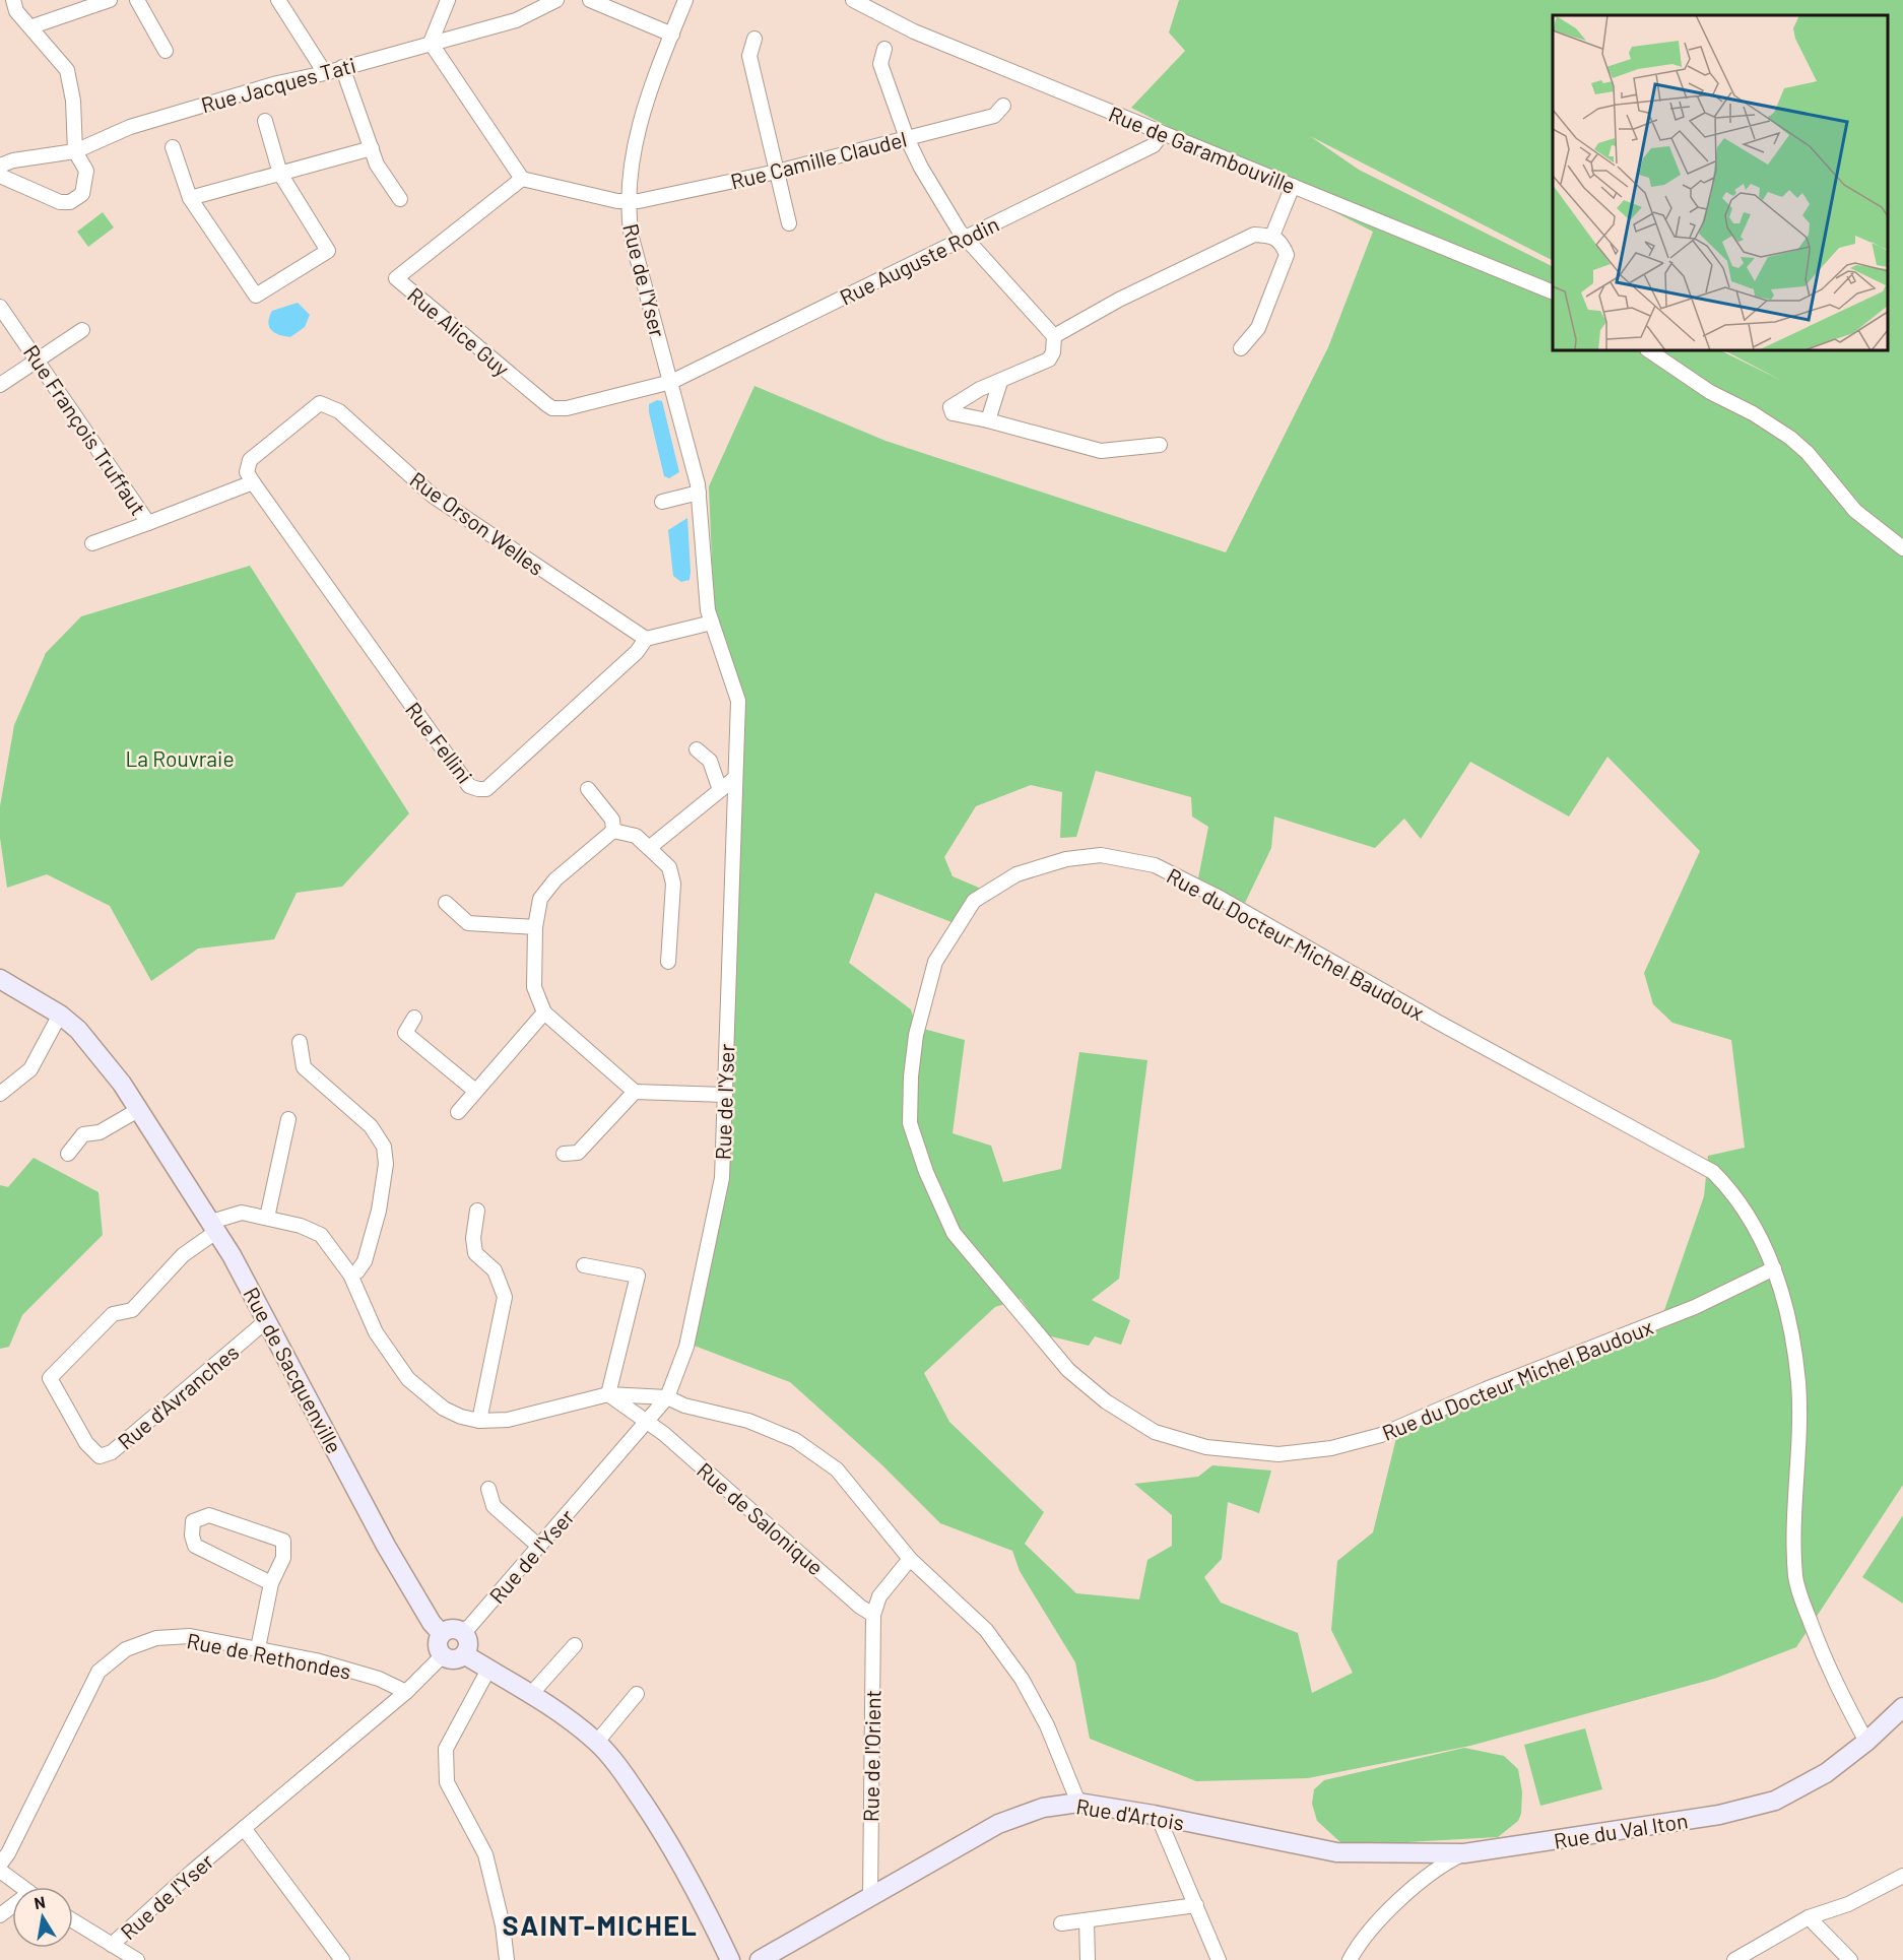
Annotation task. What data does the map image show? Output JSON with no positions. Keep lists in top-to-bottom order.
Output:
{
  "streets": {
    "street": [
      "Rue Jacques Tati",
      "Rue de Garambouville",
      "Rue Camille Claudel",
      "Rue Auguste Rodin",
      "Rue de l'Yser",
      "Rue Alice Guy",
      "Rue François Truffaut",
      "Rue Orson Welles",
      "Rue Fellini",
      "Rue du Docteur Michel Baudoux",
      "Rue de Sacquenville",
      "Rue d'Avranches",
      "Rue de Salonique",
      "Rue de Rethondes",
      "Rue de l'Orient",
      "Rue d'Artois",
      "Rue du Val Iton"
    ]
  },
  "crossings": [
    ["Rue de Garambouville", "Rue Auguste Rodin"],
    ["Rue Camille Claudel", "Rue de l'Yser"],
    ["Rue Auguste Rodin", "Rue de l'Yser"],
    ["Rue Auguste Rodin", "Rue Alice Guy"],
    ["Rue de l'Yser", "Rue Alice Guy"],
    ["Rue de l'Yser", "Rue de Sacquenville"],
    ["Rue de l'Yser", "Rue de Salonique"],
    ["Rue de l'Yser", "Rue de Rethondes"],
    ["Rue François Truffaut", "Rue Orson Welles"],
    ["Rue François Truffaut", "Rue Fellini"],
    ["Rue Orson Welles", "Rue Fellini"],
    ["Rue du Docteur Michel Baudoux", "Rue du Val Iton"],
    ["Rue de Sacquenville", "Rue d'Avranches"],
    ["Rue de Salonique", "Rue de l'Orient"],
    ["Rue de l'Orient", "Rue d'Artois"],
    ["Rue d'Artois", "Rue du Val Iton"]
  ],
  "districts": ["SAINT-MICHEL"],
  "parks": ["La Rouvraie"],
  "north": "top"
}
